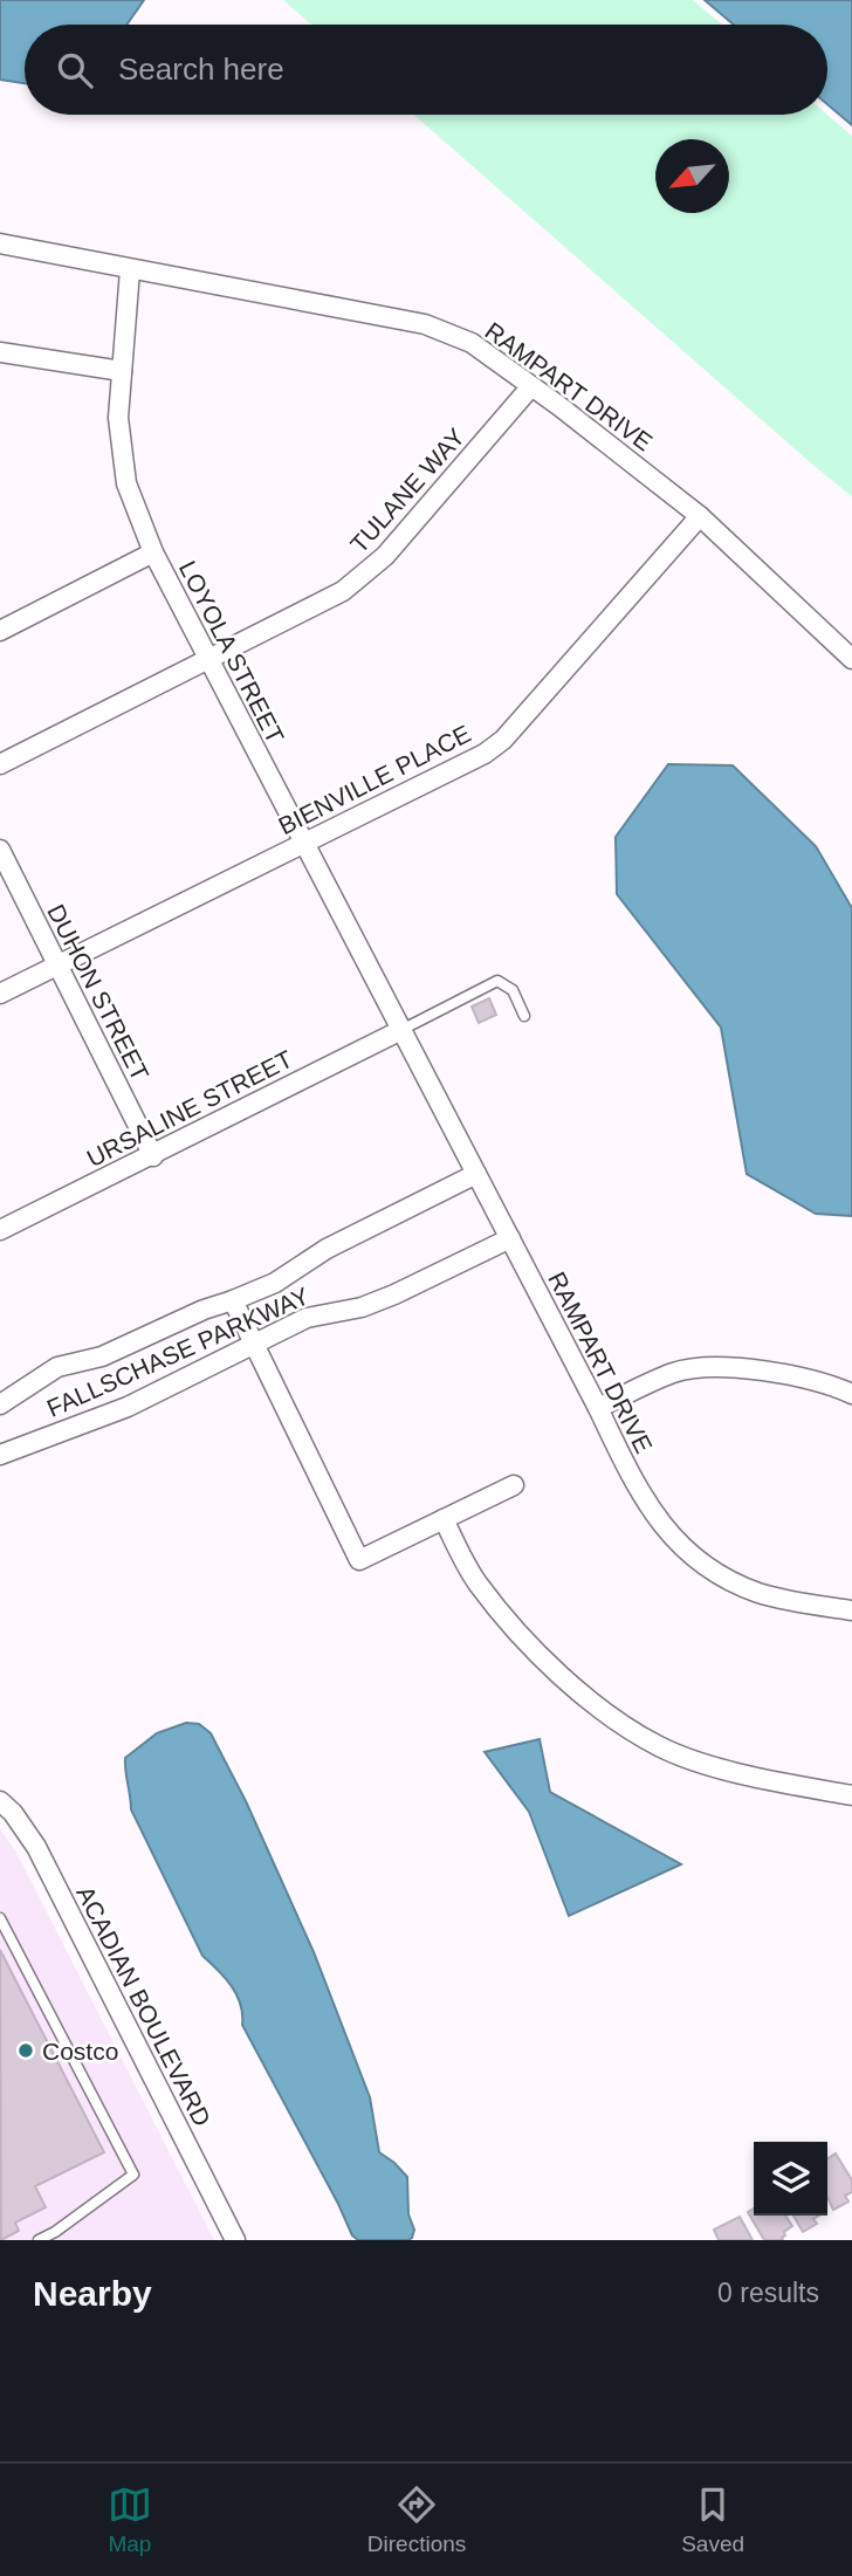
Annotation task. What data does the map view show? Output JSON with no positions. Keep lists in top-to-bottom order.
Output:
{
  "streets": {
    "street": [
      "RAMPART DRIVE",
      "TULANE WAY",
      "LOYOLA STREET",
      "BIENVILLE PLACE",
      "DUHON STREET",
      "URSALINE STREET",
      "FALLSCHASE PARKWAY",
      "ACADIAN BOULEVARD"
    ]
  },
  "crossings": [
    ["RAMPART DRIVE", "TULANE WAY"],
    ["RAMPART DRIVE", "LOYOLA STREET"],
    ["RAMPART DRIVE", "BIENVILLE PLACE"],
    ["RAMPART DRIVE", "URSALINE STREET"],
    ["RAMPART DRIVE", "FALLSCHASE PARKWAY"],
    ["TULANE WAY", "LOYOLA STREET"],
    ["LOYOLA STREET", "BIENVILLE PLACE"],
    ["LOYOLA STREET", "URSALINE STREET"],
    ["BIENVILLE PLACE", "DUHON STREET"],
    ["DUHON STREET", "URSALINE STREET"]
  ],
  "places": ["Costco"],
  "north": "bottom left",
  "page": {
    "search": "Search here",
    "heading": ["Nearby", "0 results"],
    "nav": ["Map", "Directions", "Saved"]
  }
}
